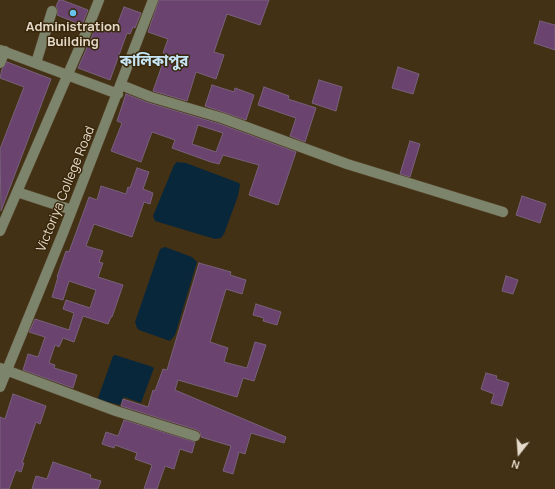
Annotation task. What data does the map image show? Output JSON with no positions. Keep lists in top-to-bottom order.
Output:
{
  "streets": {
    "street": ["Victoriya College Road"]
  },
  "districts": ["কালিকাপুর"],
  "places": ["Administration Building"],
  "north": "bottom"
}
